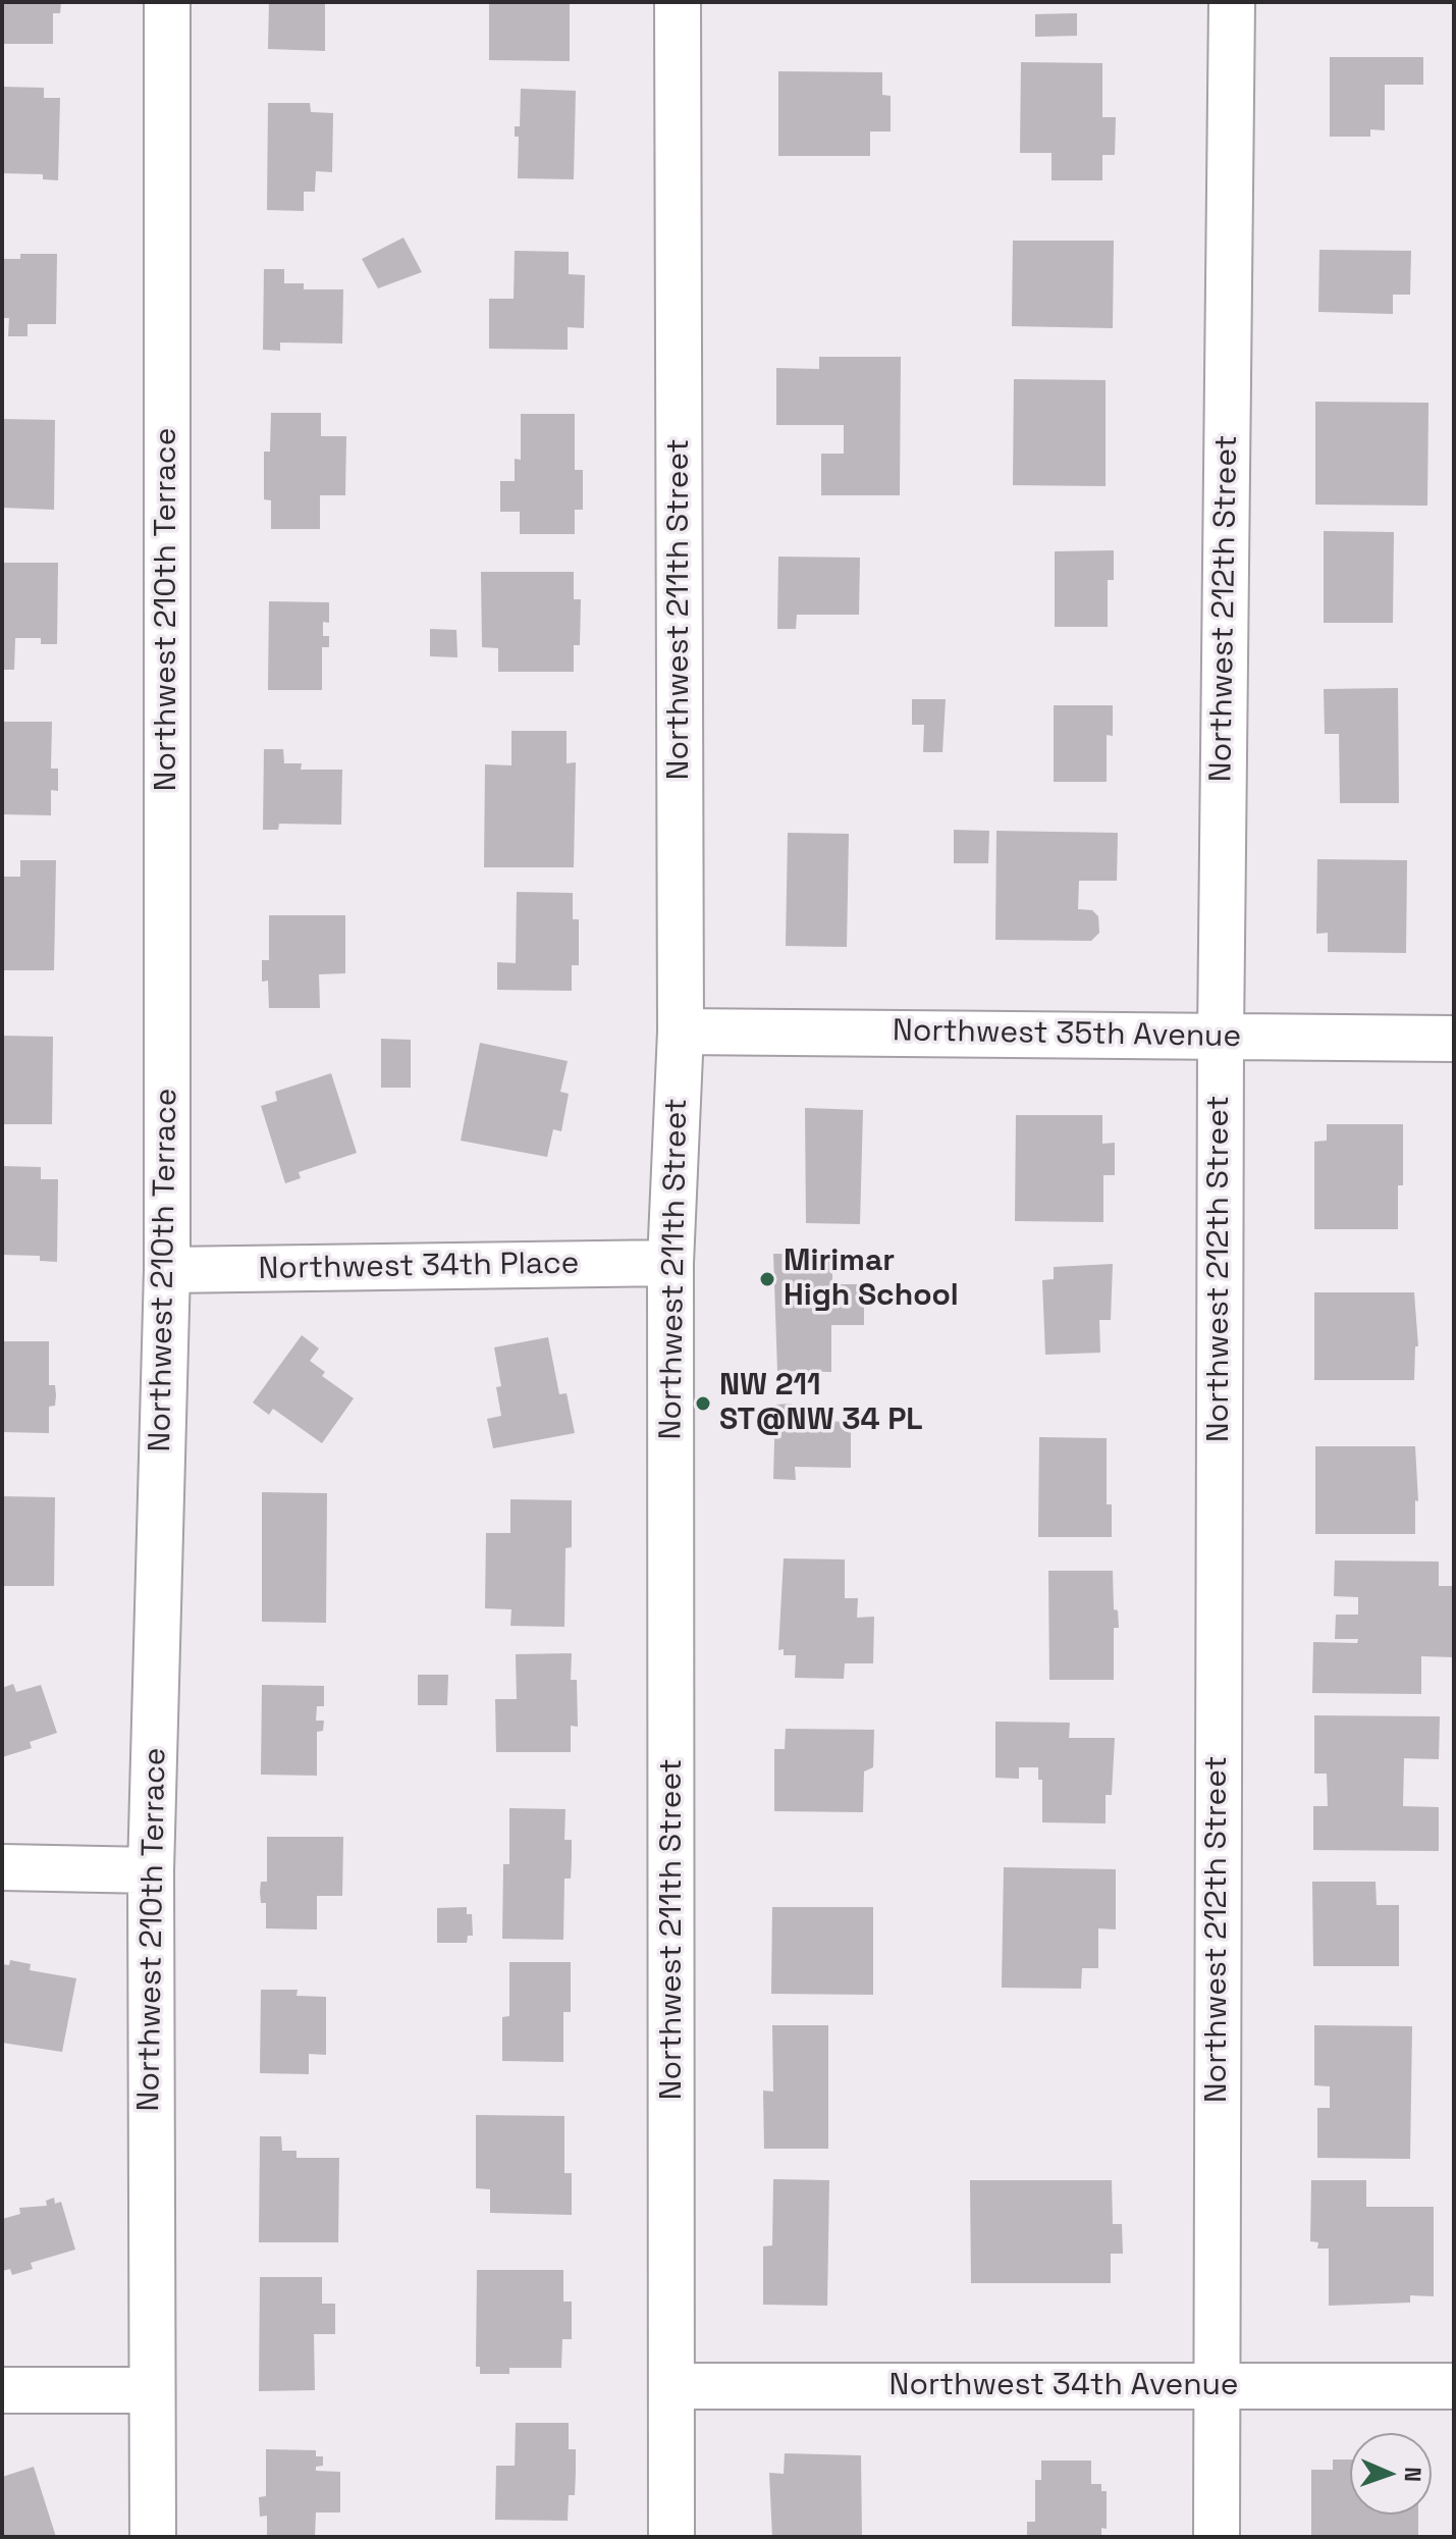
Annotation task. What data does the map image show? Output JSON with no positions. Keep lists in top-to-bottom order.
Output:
{
  "streets": {
    "street": [
      "Northwest 212th Street",
      "Northwest 210th Terrace",
      "Northwest 211th Street",
      "Northwest 35th Avenue",
      "Northwest 34th Place",
      "Northwest 34th Avenue"
    ]
  },
  "crossings": [
    ["Northwest 212th Street", "Northwest 35th Avenue"],
    ["Northwest 212th Street", "Northwest 34th Avenue"],
    ["Northwest 210th Terrace", "Northwest 34th Place"],
    ["Northwest 211th Street", "Northwest 35th Avenue"],
    ["Northwest 211th Street", "Northwest 34th Place"],
    ["Northwest 211th Street", "Northwest 34th Avenue"]
  ],
  "places": ["Mirimar High School", "NW 211 ST@NW 34 PL"],
  "north": "right"
}
